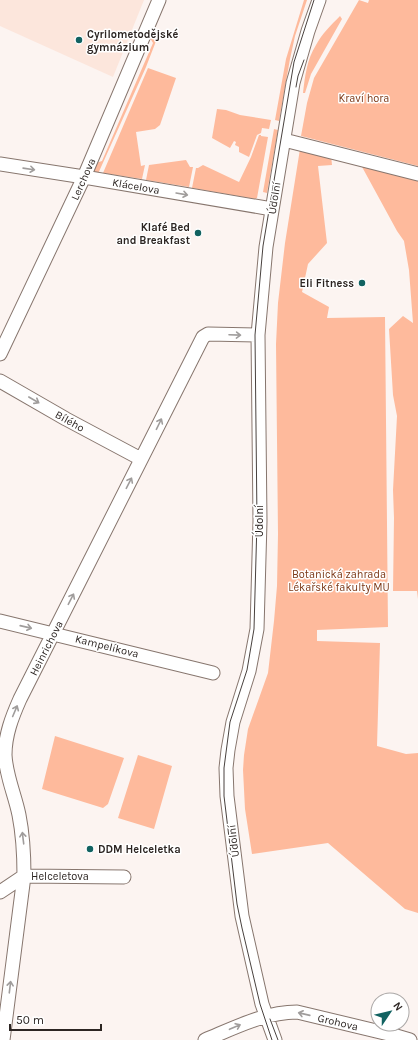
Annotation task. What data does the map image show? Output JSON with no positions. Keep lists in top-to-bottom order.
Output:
{
  "streets": {
    "street": [
      "Lerchova",
      "Klácelova",
      "Údolní",
      "Bílého",
      "Kampelíkova",
      "Heinrichova",
      "Helceletova",
      "Grohova"
    ]
  },
  "crossings": [
    ["Lerchova", "Klácelova"],
    ["Klácelova", "Údolní"],
    ["Údolní", "Heinrichova"],
    ["Údolní", "Grohova"],
    ["Bílého", "Heinrichova"],
    ["Kampelíkova", "Heinrichova"],
    ["Heinrichova", "Helceletova"]
  ],
  "one_way": ["Klácelova", "Bílého", "Heinrichova"],
  "parks": ["Kraví hora", "Botanická zahrada Lékařské fakulty MU"],
  "places": [
    "Cyrilometodějské gymnázium",
    "Klafé Bed and Breakfast",
    "Eli Fitness",
    "DDM Helceletka"
  ],
  "scale_bar": "50 m",
  "north": "top right"
}
